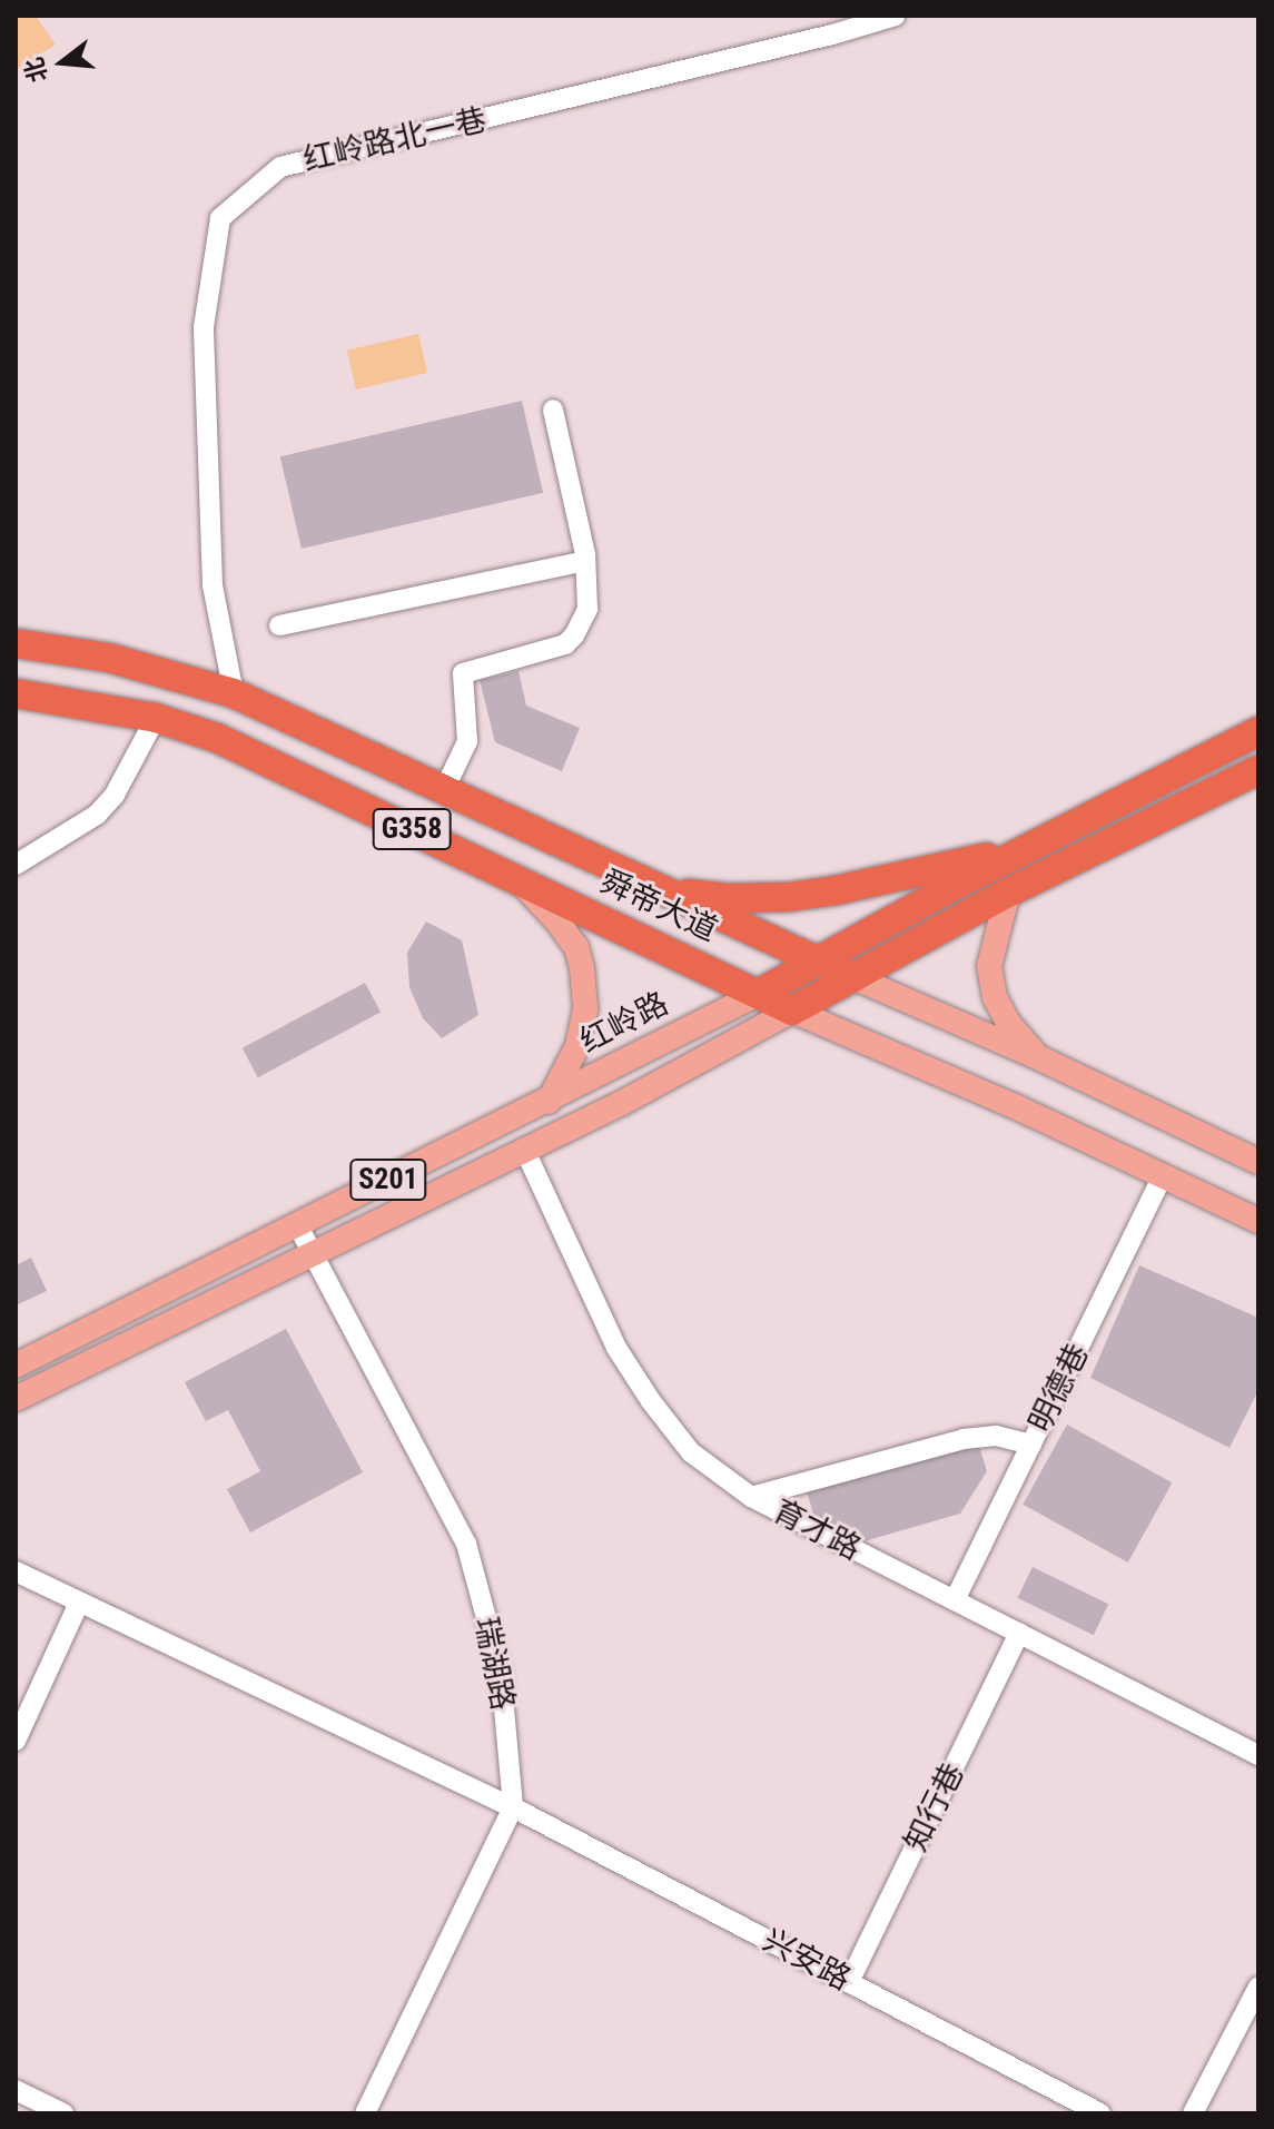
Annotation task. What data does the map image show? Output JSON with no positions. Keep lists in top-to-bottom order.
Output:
{
  "streets": {
    "highway": ["G358", "舜帝大道", "红岭路"],
    "main road": ["S201"],
    "street": [
      "红岭路北一巷",
      "明德巷",
      "育才路",
      "瑞湖路",
      "知行巷",
      "兴安路"
    ]
  },
  "crossings": [
    ["红岭路北一巷", "舜帝大道"],
    ["G358", "舜帝大道"],
    ["G358", "红岭路"],
    ["舜帝大道", "红岭路"],
    ["舜帝大道", "S201"],
    ["舜帝大道", "明德巷"],
    ["红岭路", "瑞湖路"],
    ["S201", "育才路"],
    ["S201", "瑞湖路"],
    ["明德巷", "育才路"],
    ["育才路", "知行巷"],
    ["瑞湖路", "兴安路"],
    ["知行巷", "兴安路"]
  ],
  "north": "left"
}
